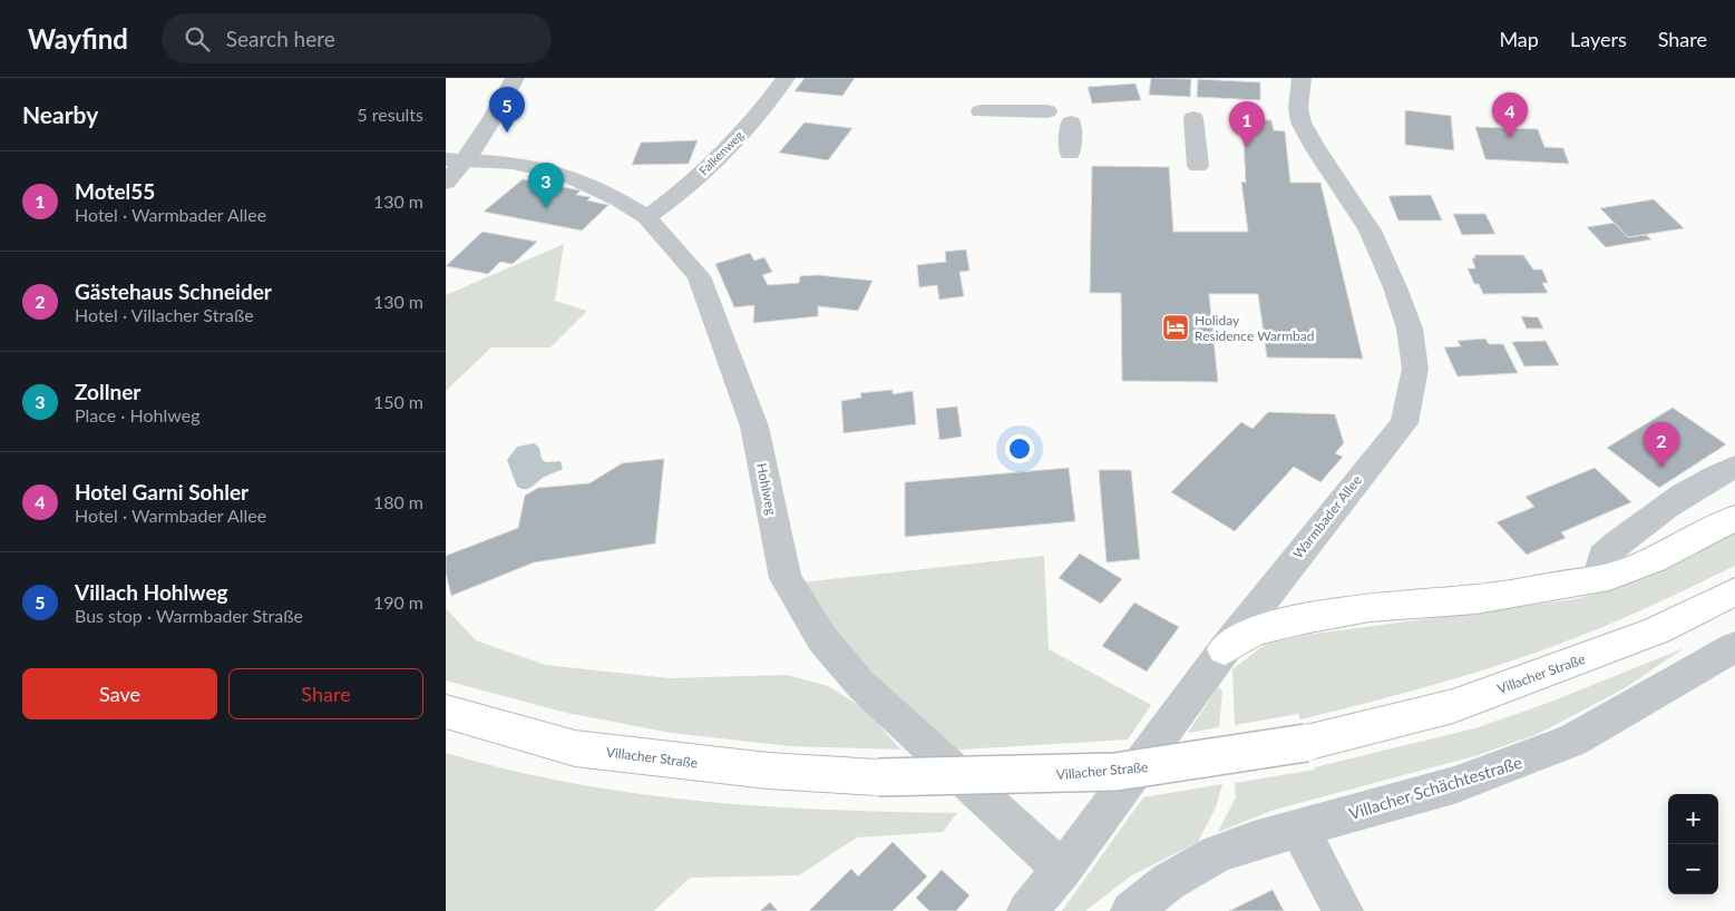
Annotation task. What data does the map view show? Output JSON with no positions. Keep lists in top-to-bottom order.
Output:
{
  "streets": {
    "main road": ["Villacher Straße"],
    "street": [
      "Falkenweg",
      "Hohlweg",
      "Warmbader Allee",
      "Villacher Schächtestraße"
    ]
  },
  "crossings": [
    ["Falkenweg", "Hohlweg"],
    ["Hohlweg", "Warmbader Allee"]
  ],
  "places": {
    "hotel": ["Holiday Residence Warmbad"]
  },
  "page": {
    "header": "Wayfind",
    "search": "Search here",
    "nav": ["Map", "Layers", "Share"],
    "heading": ["Nearby", "5 results"],
    "pins": [
      "5",
      "4",
      "1",
      "3",
      "2"
    ],
    "list": [
      {
        "mark": "1",
        "name": "Motel55",
        "note": "Hotel · Warmbader Allee",
        "value": "130 m"
      },
      {
        "mark": "2",
        "name": "Gästehaus Schneider",
        "note": "Hotel · Villacher Straße",
        "value": "130 m"
      },
      {
        "mark": "3",
        "name": "Zollner",
        "note": "Place · Hohlweg",
        "value": "150 m"
      },
      {
        "mark": "4",
        "name": "Hotel Garni Sohler",
        "note": "Hotel · Warmbader Allee",
        "value": "180 m"
      },
      {
        "mark": "5",
        "name": "Villach Hohlweg",
        "note": "Bus stop · Warmbader Straße",
        "value": "190 m"
      }
    ],
    "buttons": ["Save", "Share"],
    "map_buttons": ["+", "−"]
  }
}
